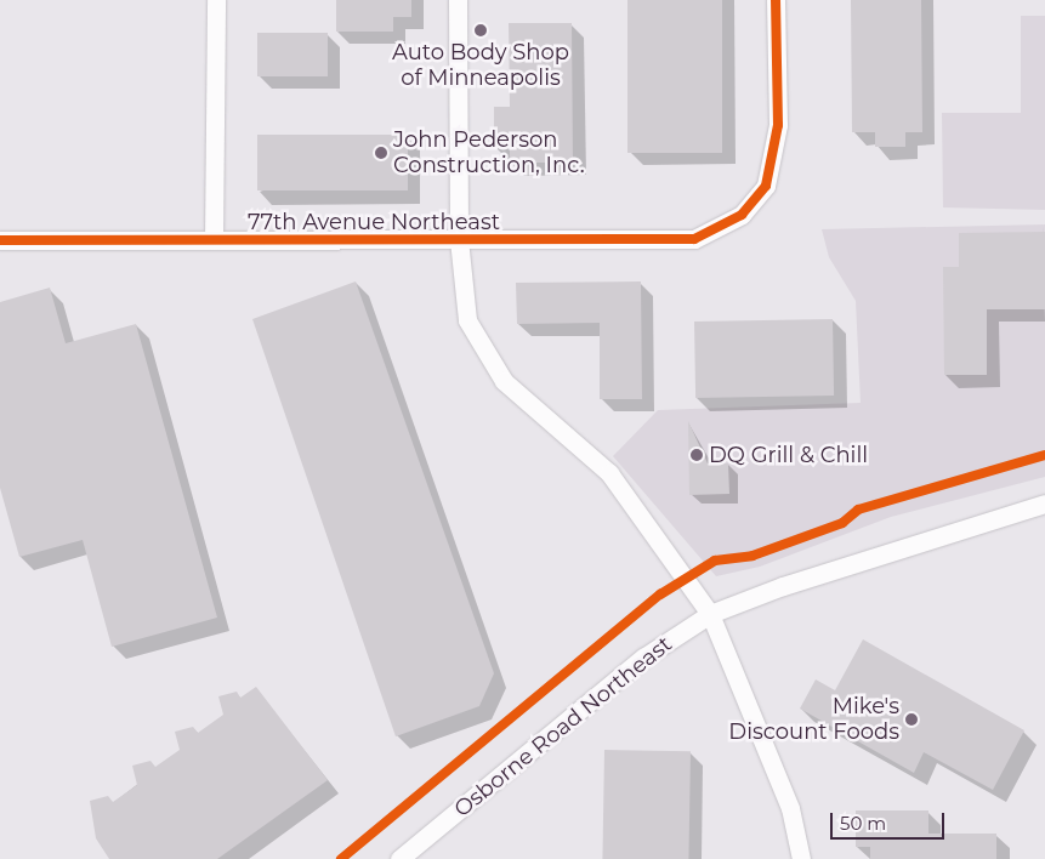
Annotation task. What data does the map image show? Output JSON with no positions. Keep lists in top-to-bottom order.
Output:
{
  "streets": {
    "street": ["77th Avenue Northeast", "Osborne Road Northeast"]
  },
  "places": [
    "Auto Body Shop of Minneapolis",
    "John Pederson Construction, Inc.",
    "DQ Grill & Chill",
    "Mike's Discount Foods"
  ],
  "scale_bar": "50 m"
}
